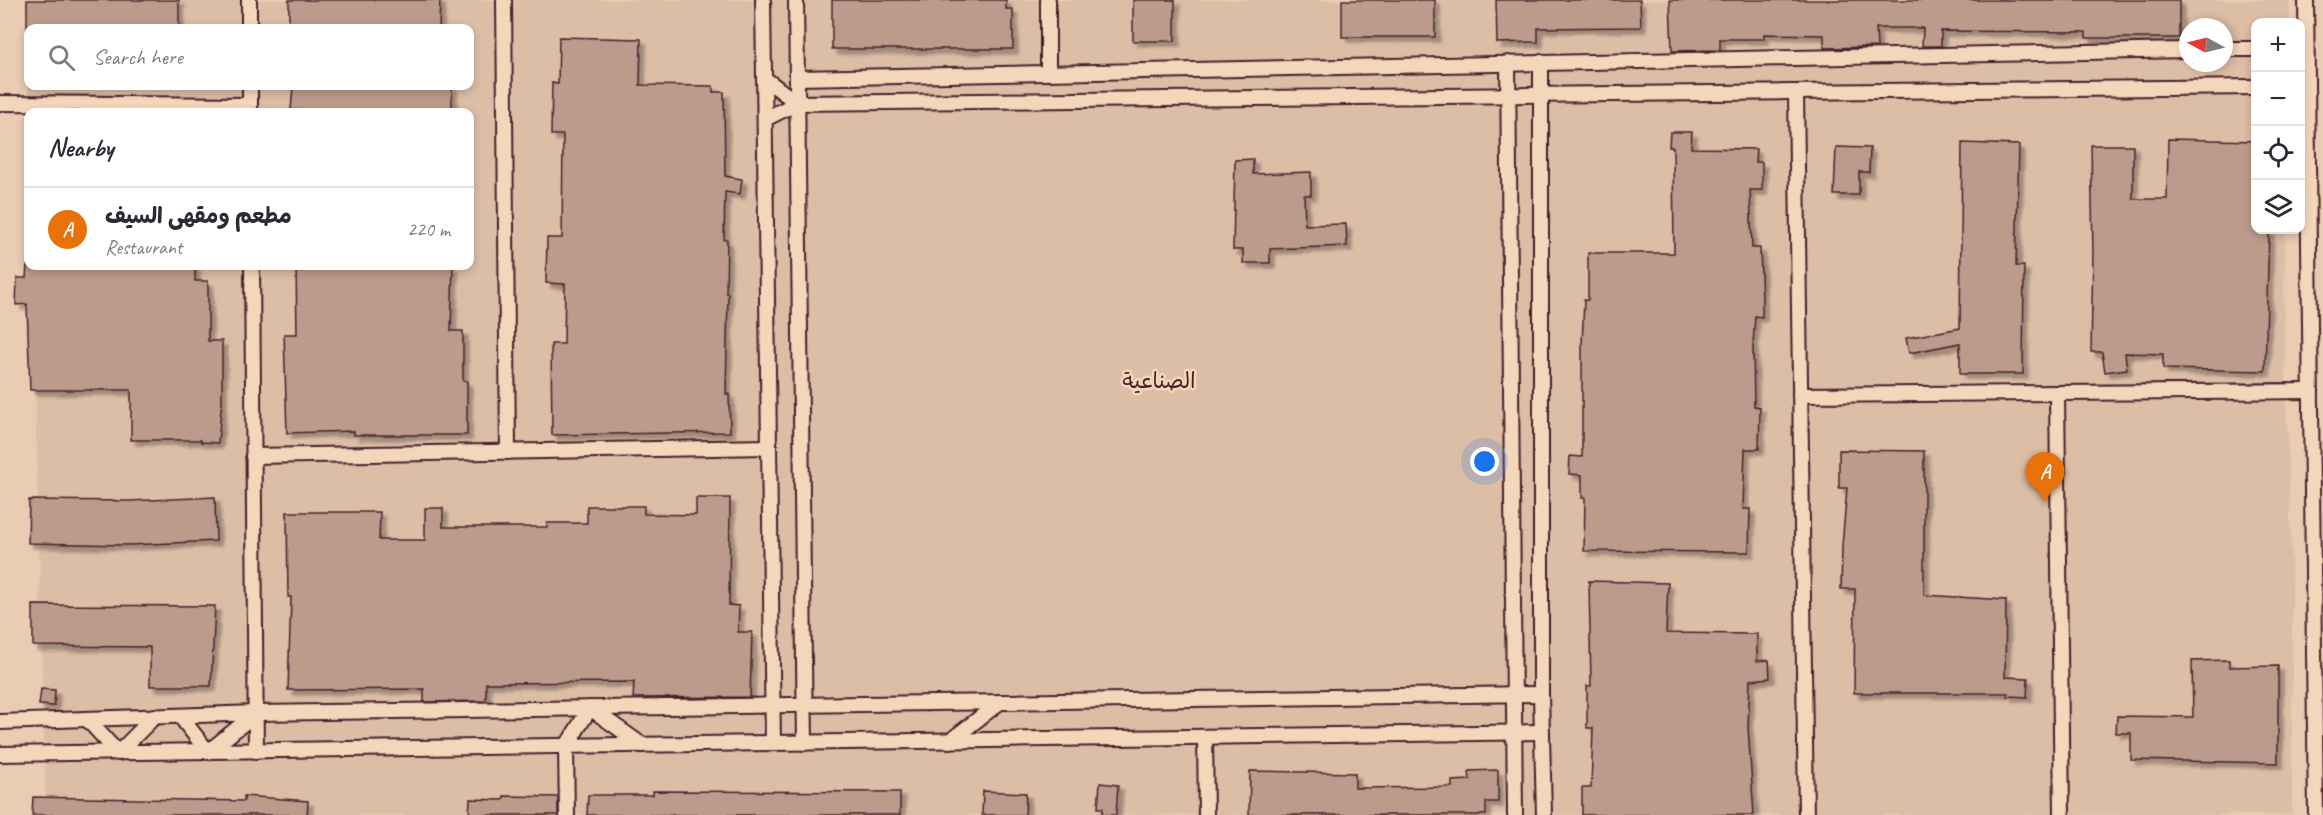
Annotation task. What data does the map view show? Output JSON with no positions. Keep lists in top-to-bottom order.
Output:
{
  "districts": ["الصناعية"],
  "north": "left",
  "page": {
    "map_buttons": ["+", "−"],
    "search": "Search here",
    "heading": "Nearby",
    "list": [
      {
        "mark": "A",
        "name": "مطعم ومقهى السيف",
        "note": "Restaurant",
        "value": "220 m"
      }
    ],
    "pins": "A"
  }
}
